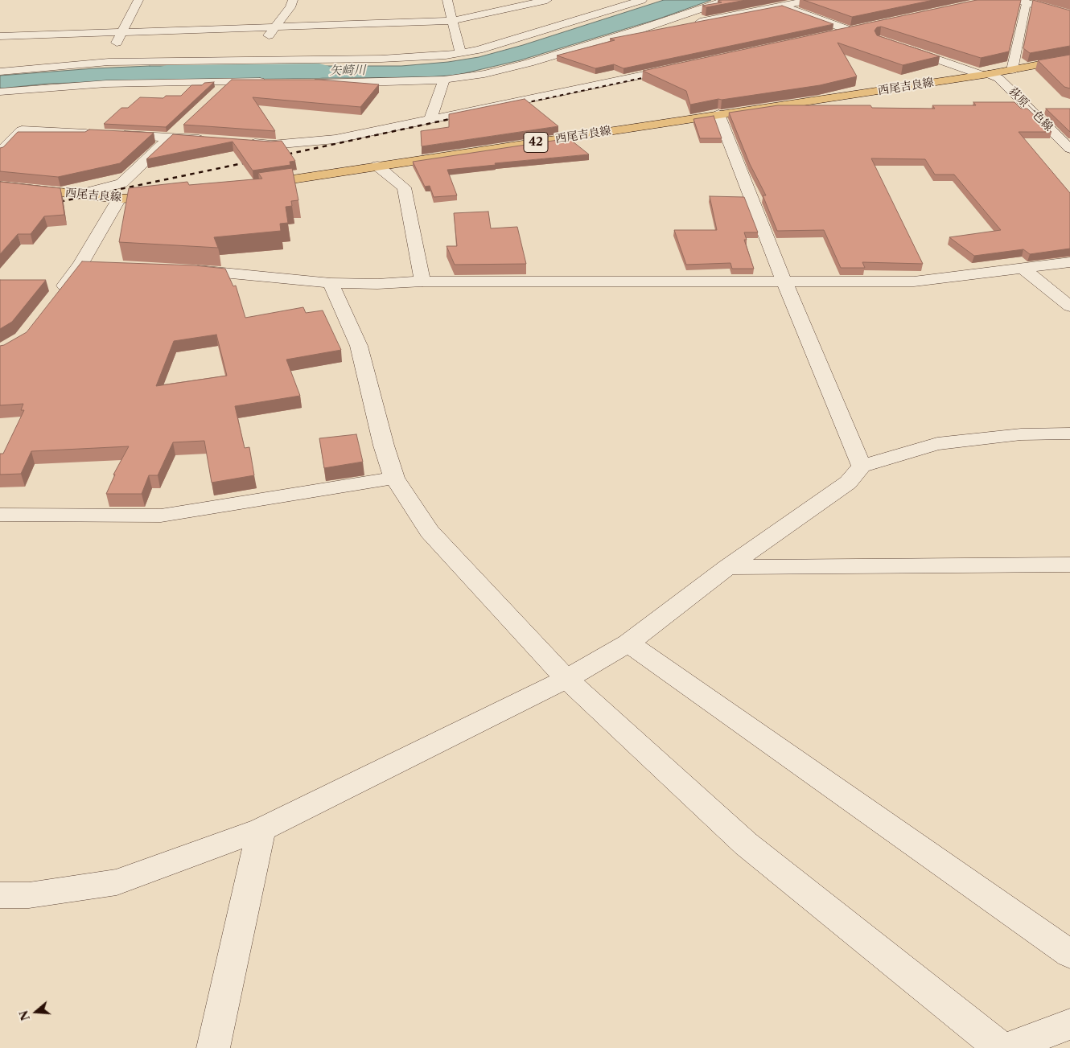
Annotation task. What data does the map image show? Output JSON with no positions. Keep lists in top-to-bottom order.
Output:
{
  "streets": {
    "main road": ["西尾吉良線", "42"],
    "street": ["荻原一色線"]
  },
  "crossings": [
    ["西尾吉良線", "荻原一色線"]
  ],
  "water": ["矢崎川"],
  "north": "left"
}
